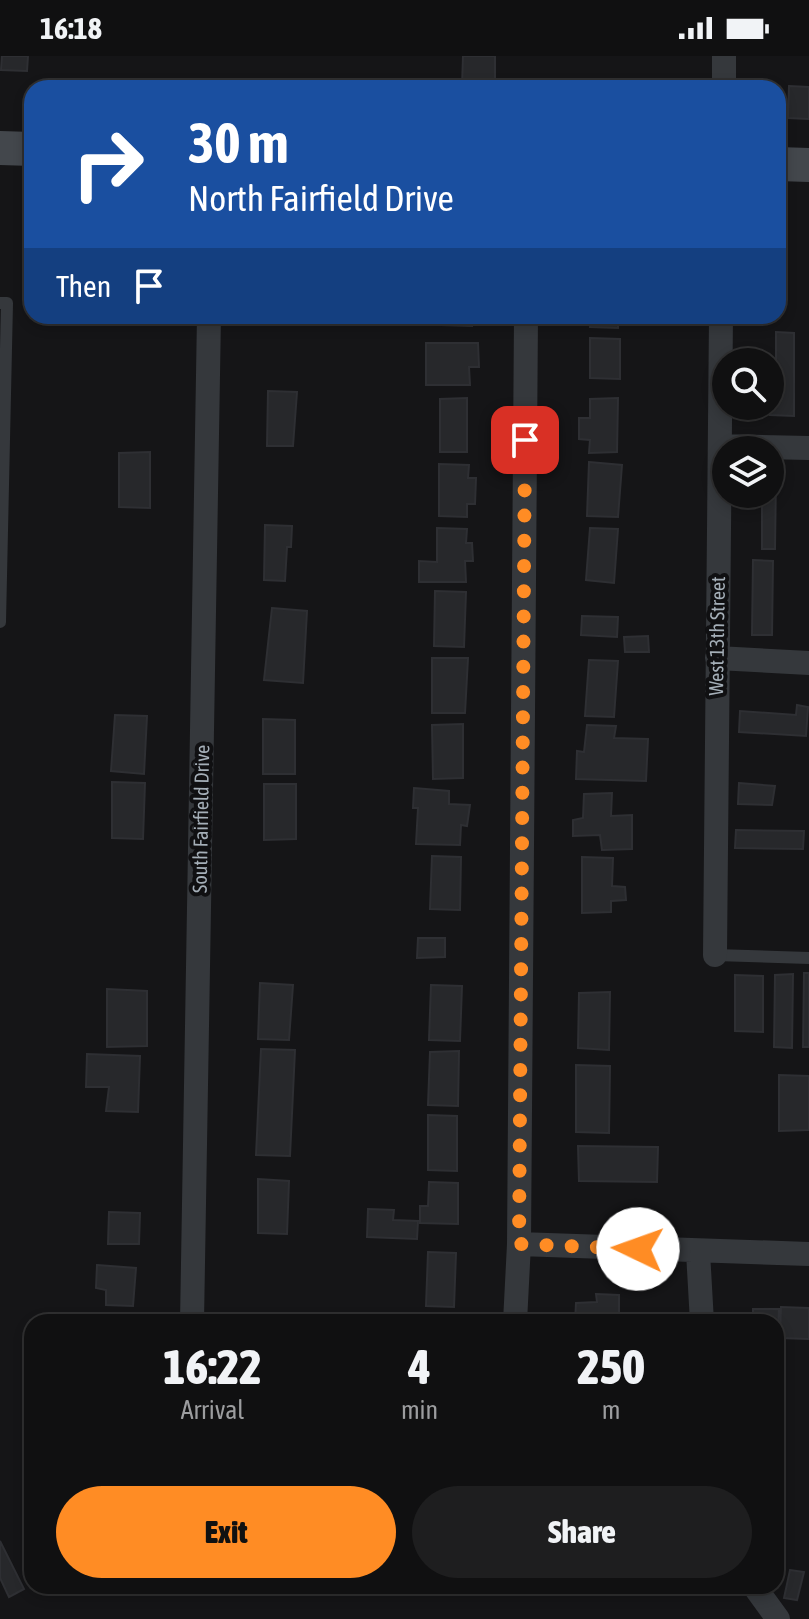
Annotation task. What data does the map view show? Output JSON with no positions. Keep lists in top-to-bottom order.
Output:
{
  "streets": {
    "street": ["West 13th Street", "South Fairfield Drive"]
  },
  "page": {
    "status": "16:18",
    "turn": ["30 m", "North Fairfield Drive"],
    "then": "Then",
    "eta": [
      "16:22",
      "Arrival",
      "4",
      "min",
      "250",
      "m"
    ],
    "buttons": ["Exit", "Share"]
  }
}
